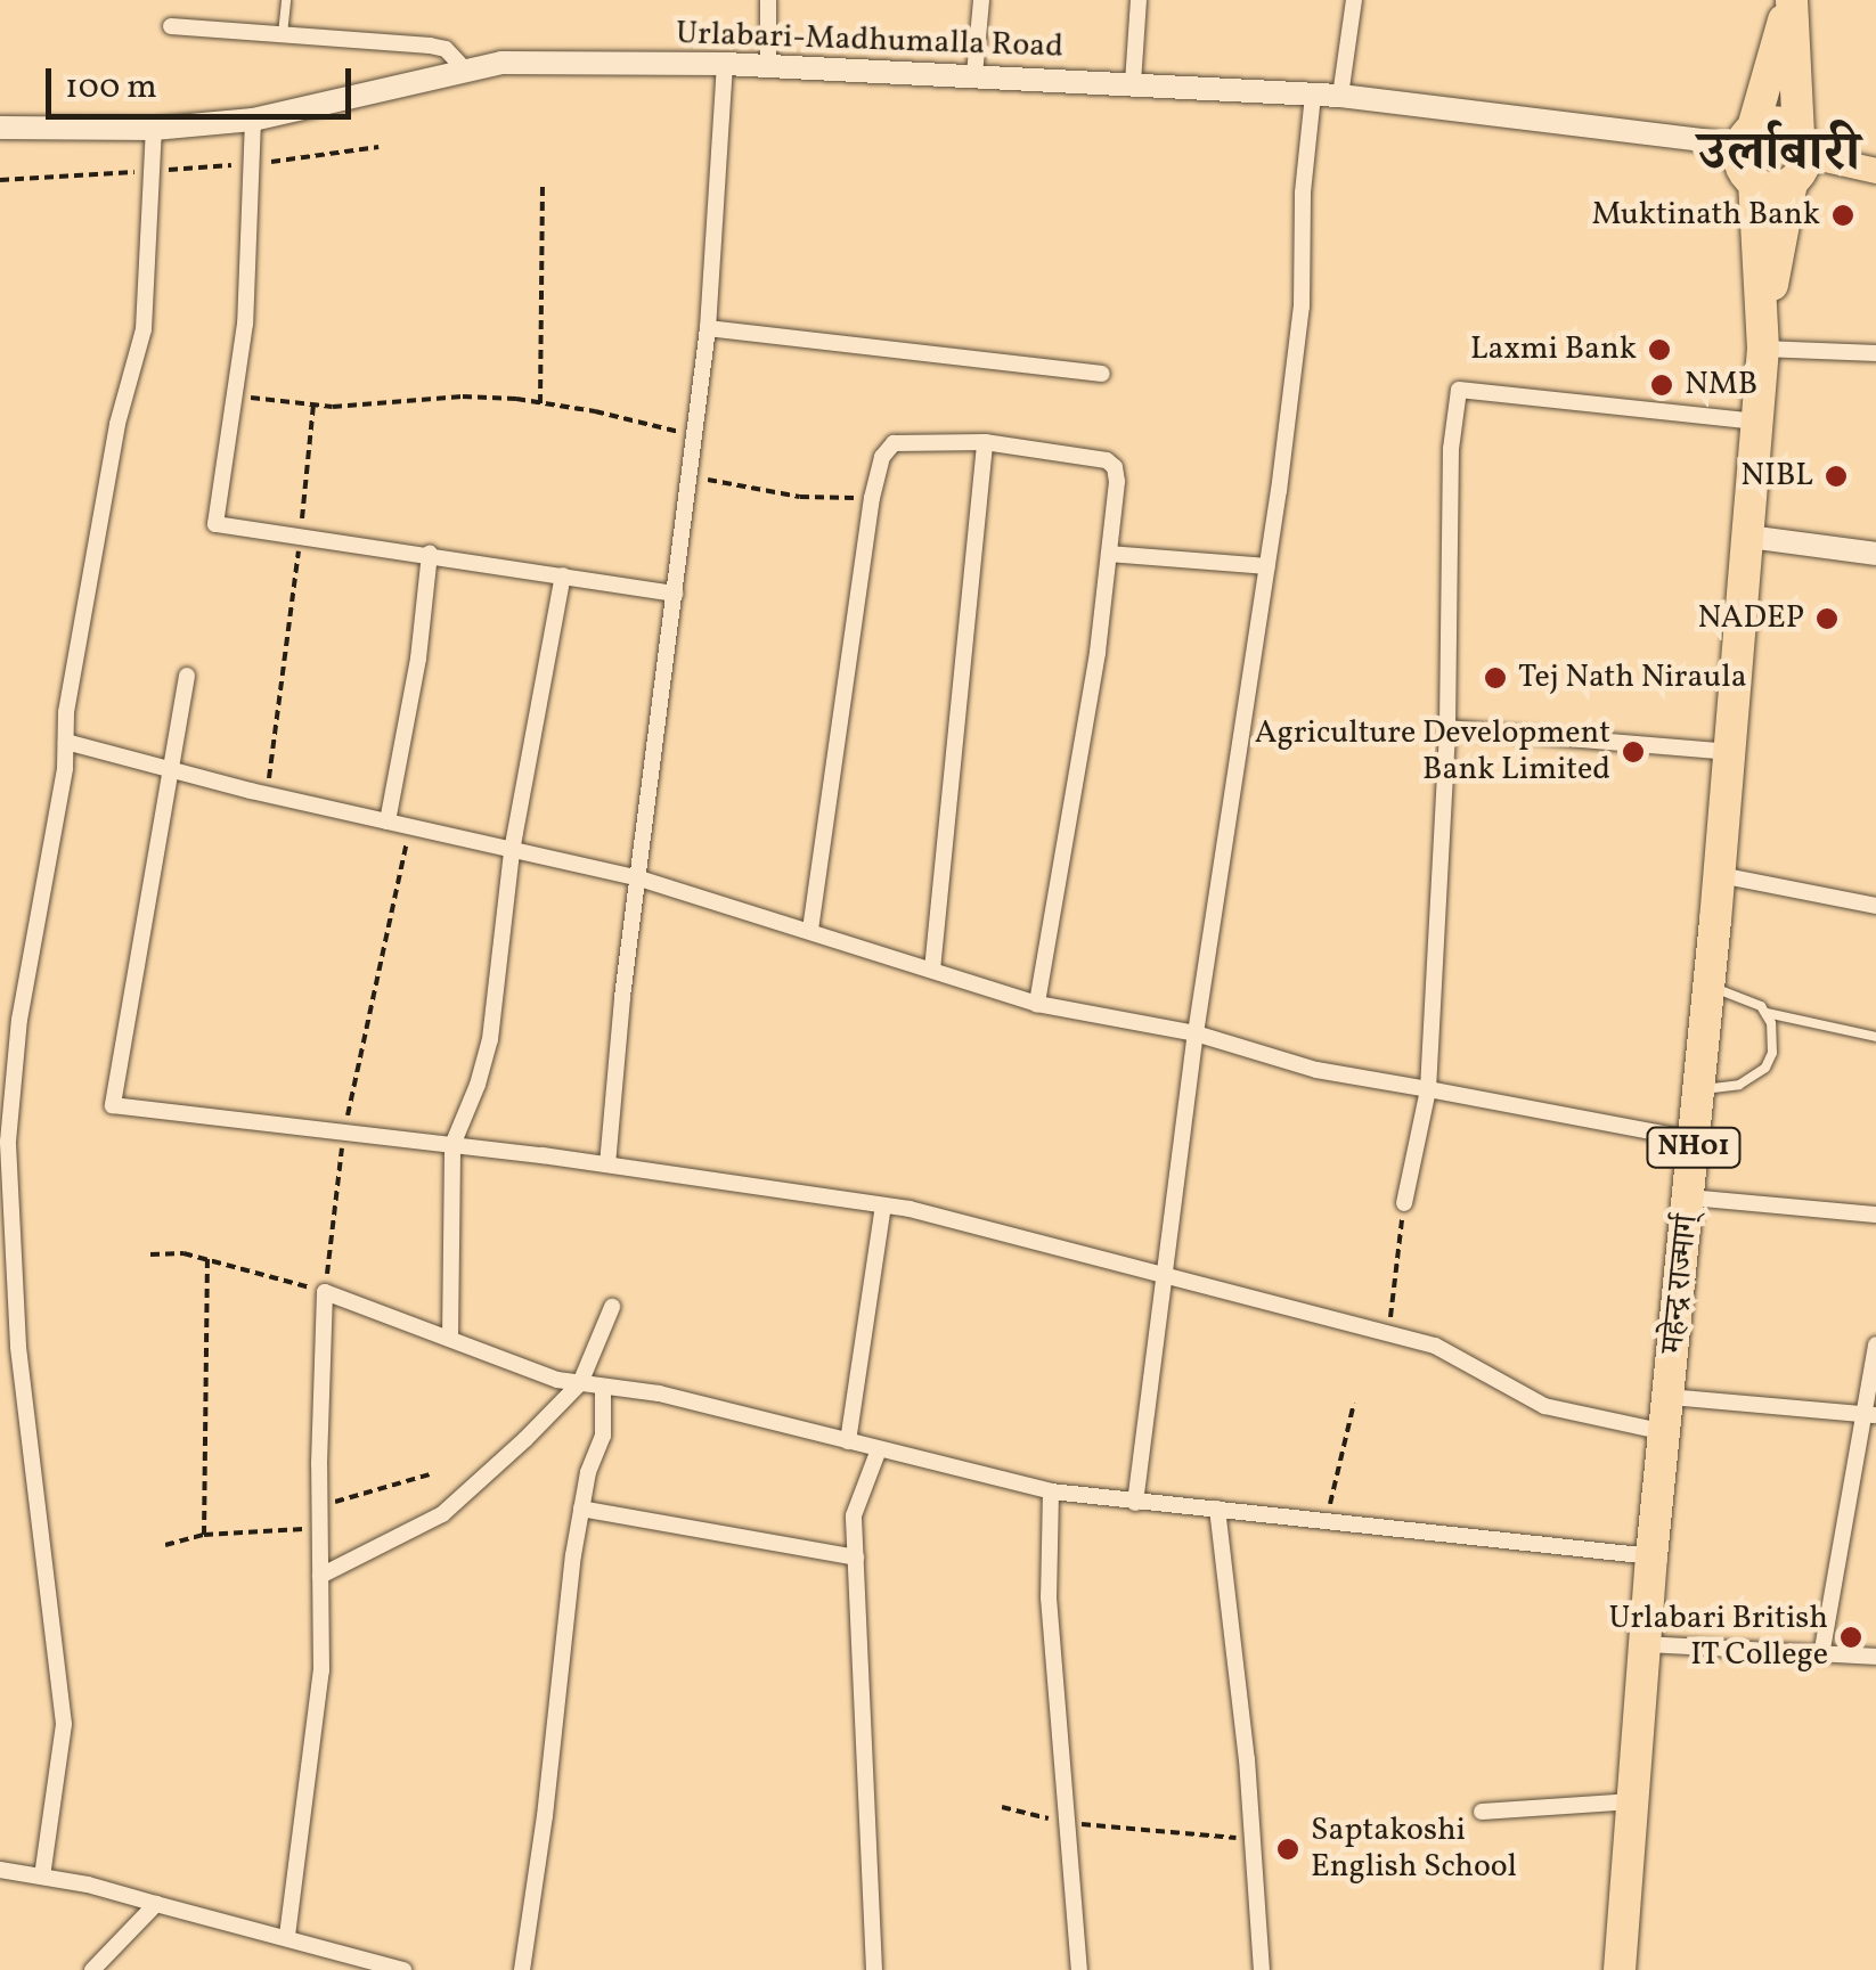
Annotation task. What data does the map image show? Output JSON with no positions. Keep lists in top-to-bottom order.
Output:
{
  "streets": {
    "highway": ["NH01", "महेन्द्र राज्मार्ग्"],
    "main road": ["Urlabari-Madhumalla Road"]
  },
  "crossings": [
    ["Urlabari-Madhumalla Road", "महेन्द्र राज्मार्ग्"]
  ],
  "districts": ["उर्लाबारी"],
  "places": [
    "Muktinath Bank",
    "Laxmi Bank",
    "NMB",
    "NIBL",
    "NADEP",
    "Tej Nath Niraula",
    "Agriculture Development Bank Limited",
    "Urlabari British IT College",
    "Saptakoshi English School"
  ],
  "scale_bar": "100 m"
}
